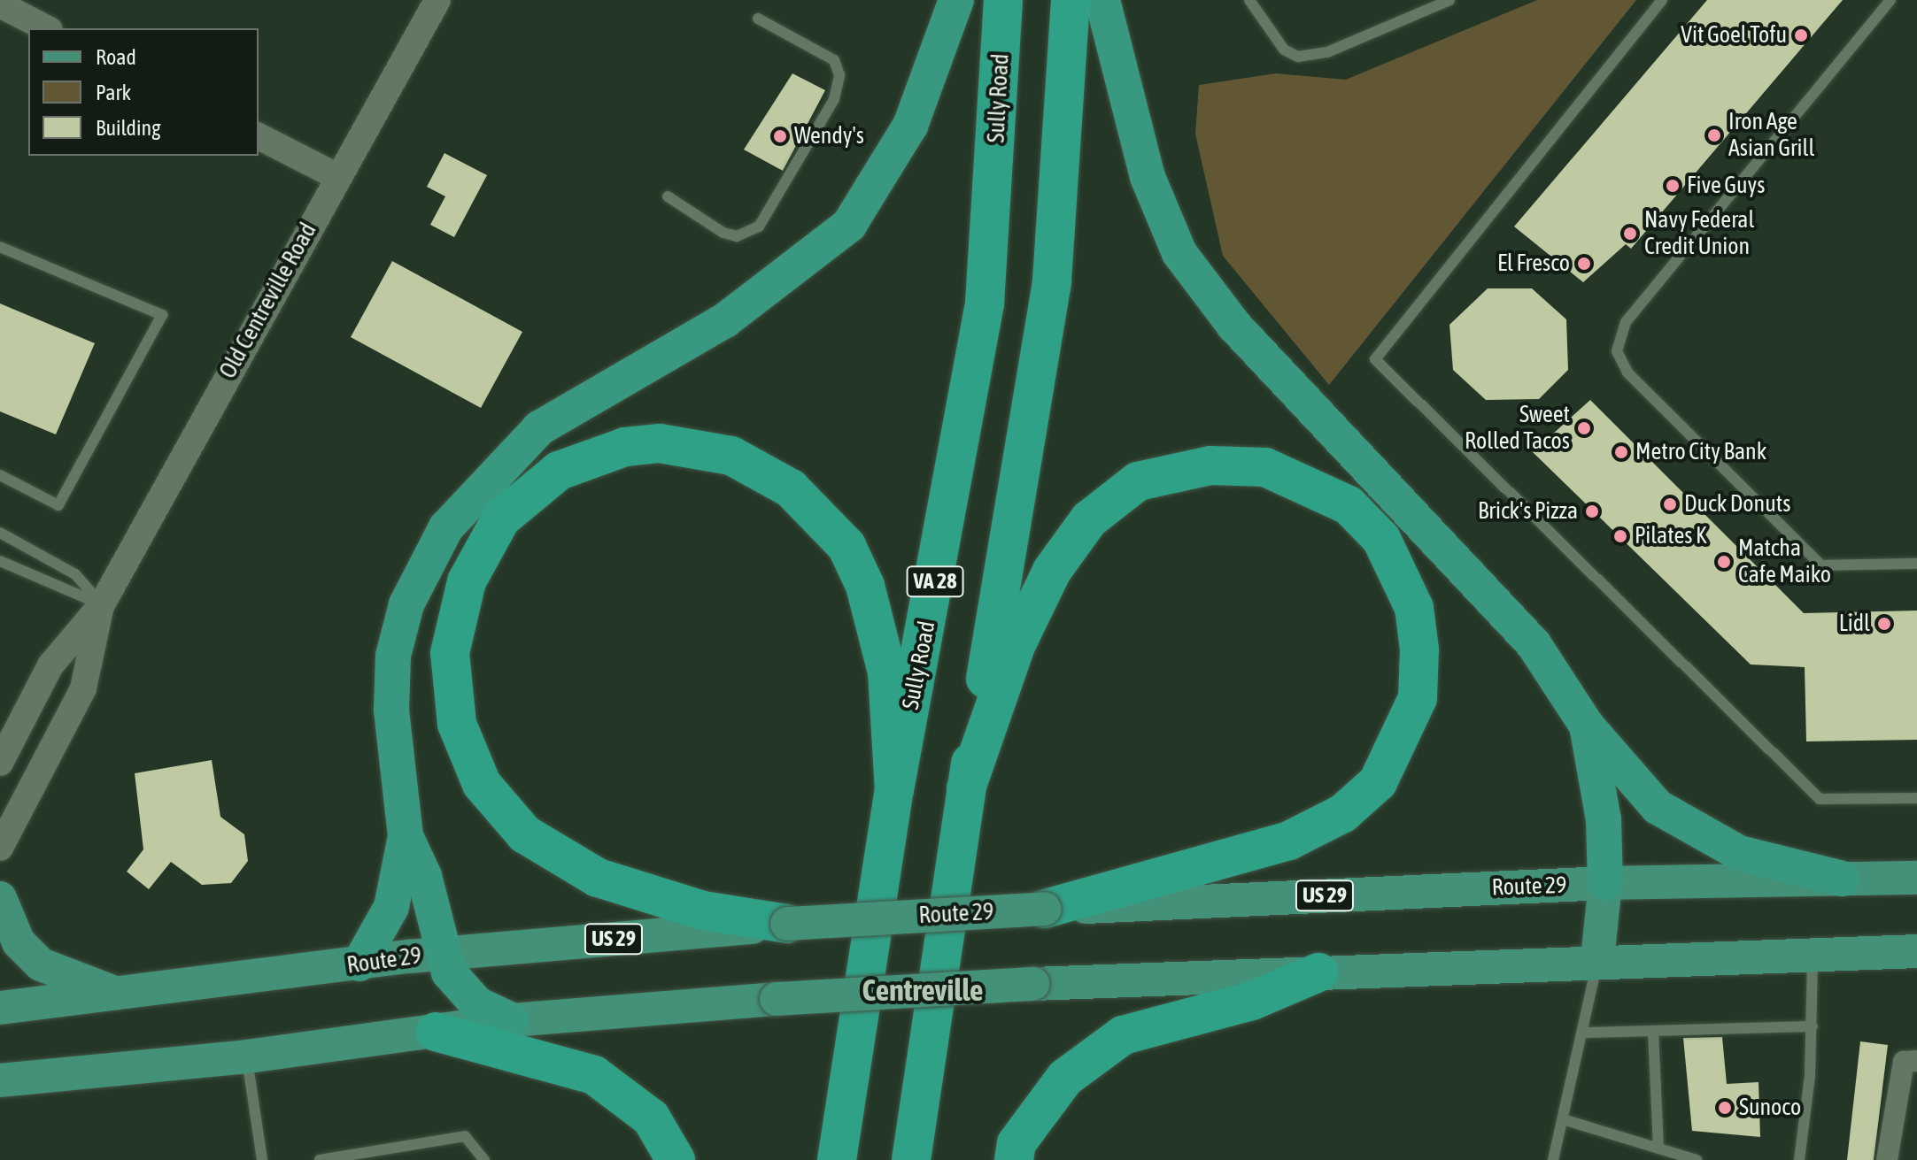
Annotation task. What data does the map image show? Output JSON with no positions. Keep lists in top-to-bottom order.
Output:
{
  "streets": {
    "highway": ["Sully Road", "VA 28"],
    "main road": ["Route 29", "US 29"],
    "street": ["Old Centreville Road"]
  },
  "districts": ["Centreville"],
  "places": [
    "Vit Goel Tofu",
    "Iron Age Asian Grill",
    "Wendy's",
    "Five Guys",
    "Navy Federal Credit Union",
    "El Fresco",
    "Sweet Rolled Tacos",
    "Metro City Bank",
    "Duck Donuts",
    "Brick's Pizza",
    "Pilates K",
    "Matcha Cafe Maiko",
    "Lidl",
    "Sunoco"
  ],
  "legend": ["Road", "Park", "Building"]
}
